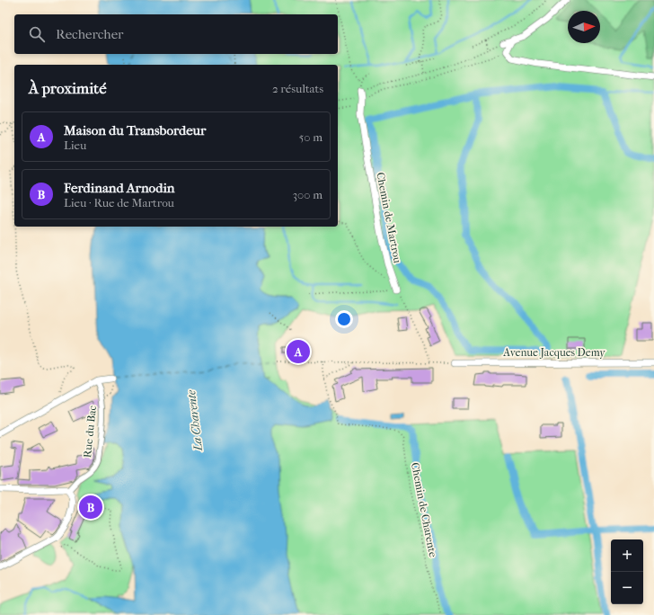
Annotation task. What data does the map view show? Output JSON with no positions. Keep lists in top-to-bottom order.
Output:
{
  "streets": {
    "street": ["Chemin de Martrou", "Avenue Jacques Demy", "Rue du Bac"],
    "path": ["Chemin de Charente"]
  },
  "water": ["La Charente"],
  "north": "right",
  "page": {
    "search": "Rechercher",
    "heading": ["À proximité", "2 résultats"],
    "list": [
      {
        "mark": "A",
        "name": "Maison du Transbordeur",
        "note": "Lieu",
        "value": "50 m"
      },
      {
        "mark": "B",
        "name": "Ferdinand Arnodin",
        "note": "Lieu · Rue de Martrou",
        "value": "300 m"
      }
    ],
    "pins": ["A", "B"],
    "map_buttons": ["+", "−"]
  }
}
